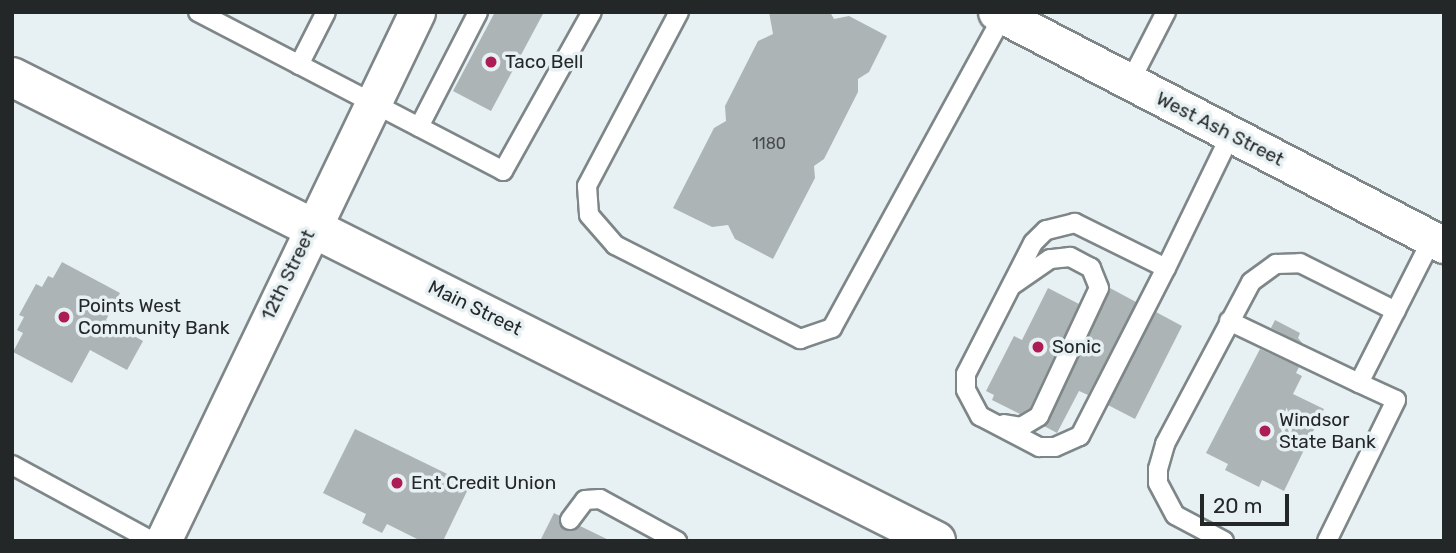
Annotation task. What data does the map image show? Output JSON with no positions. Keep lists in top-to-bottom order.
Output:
{
  "streets": {
    "main road": ["Main Street"],
    "street": ["West Ash Street", "12th Street"]
  },
  "crossings": [
    ["12th Street", "Main Street"]
  ],
  "places": [
    "Taco Bell",
    "Points West Community Bank",
    "Sonic",
    "Windsor State Bank",
    "Ent Credit Union"
  ],
  "house_numbers": ["1180"],
  "scale_bar": "20 m"
}
